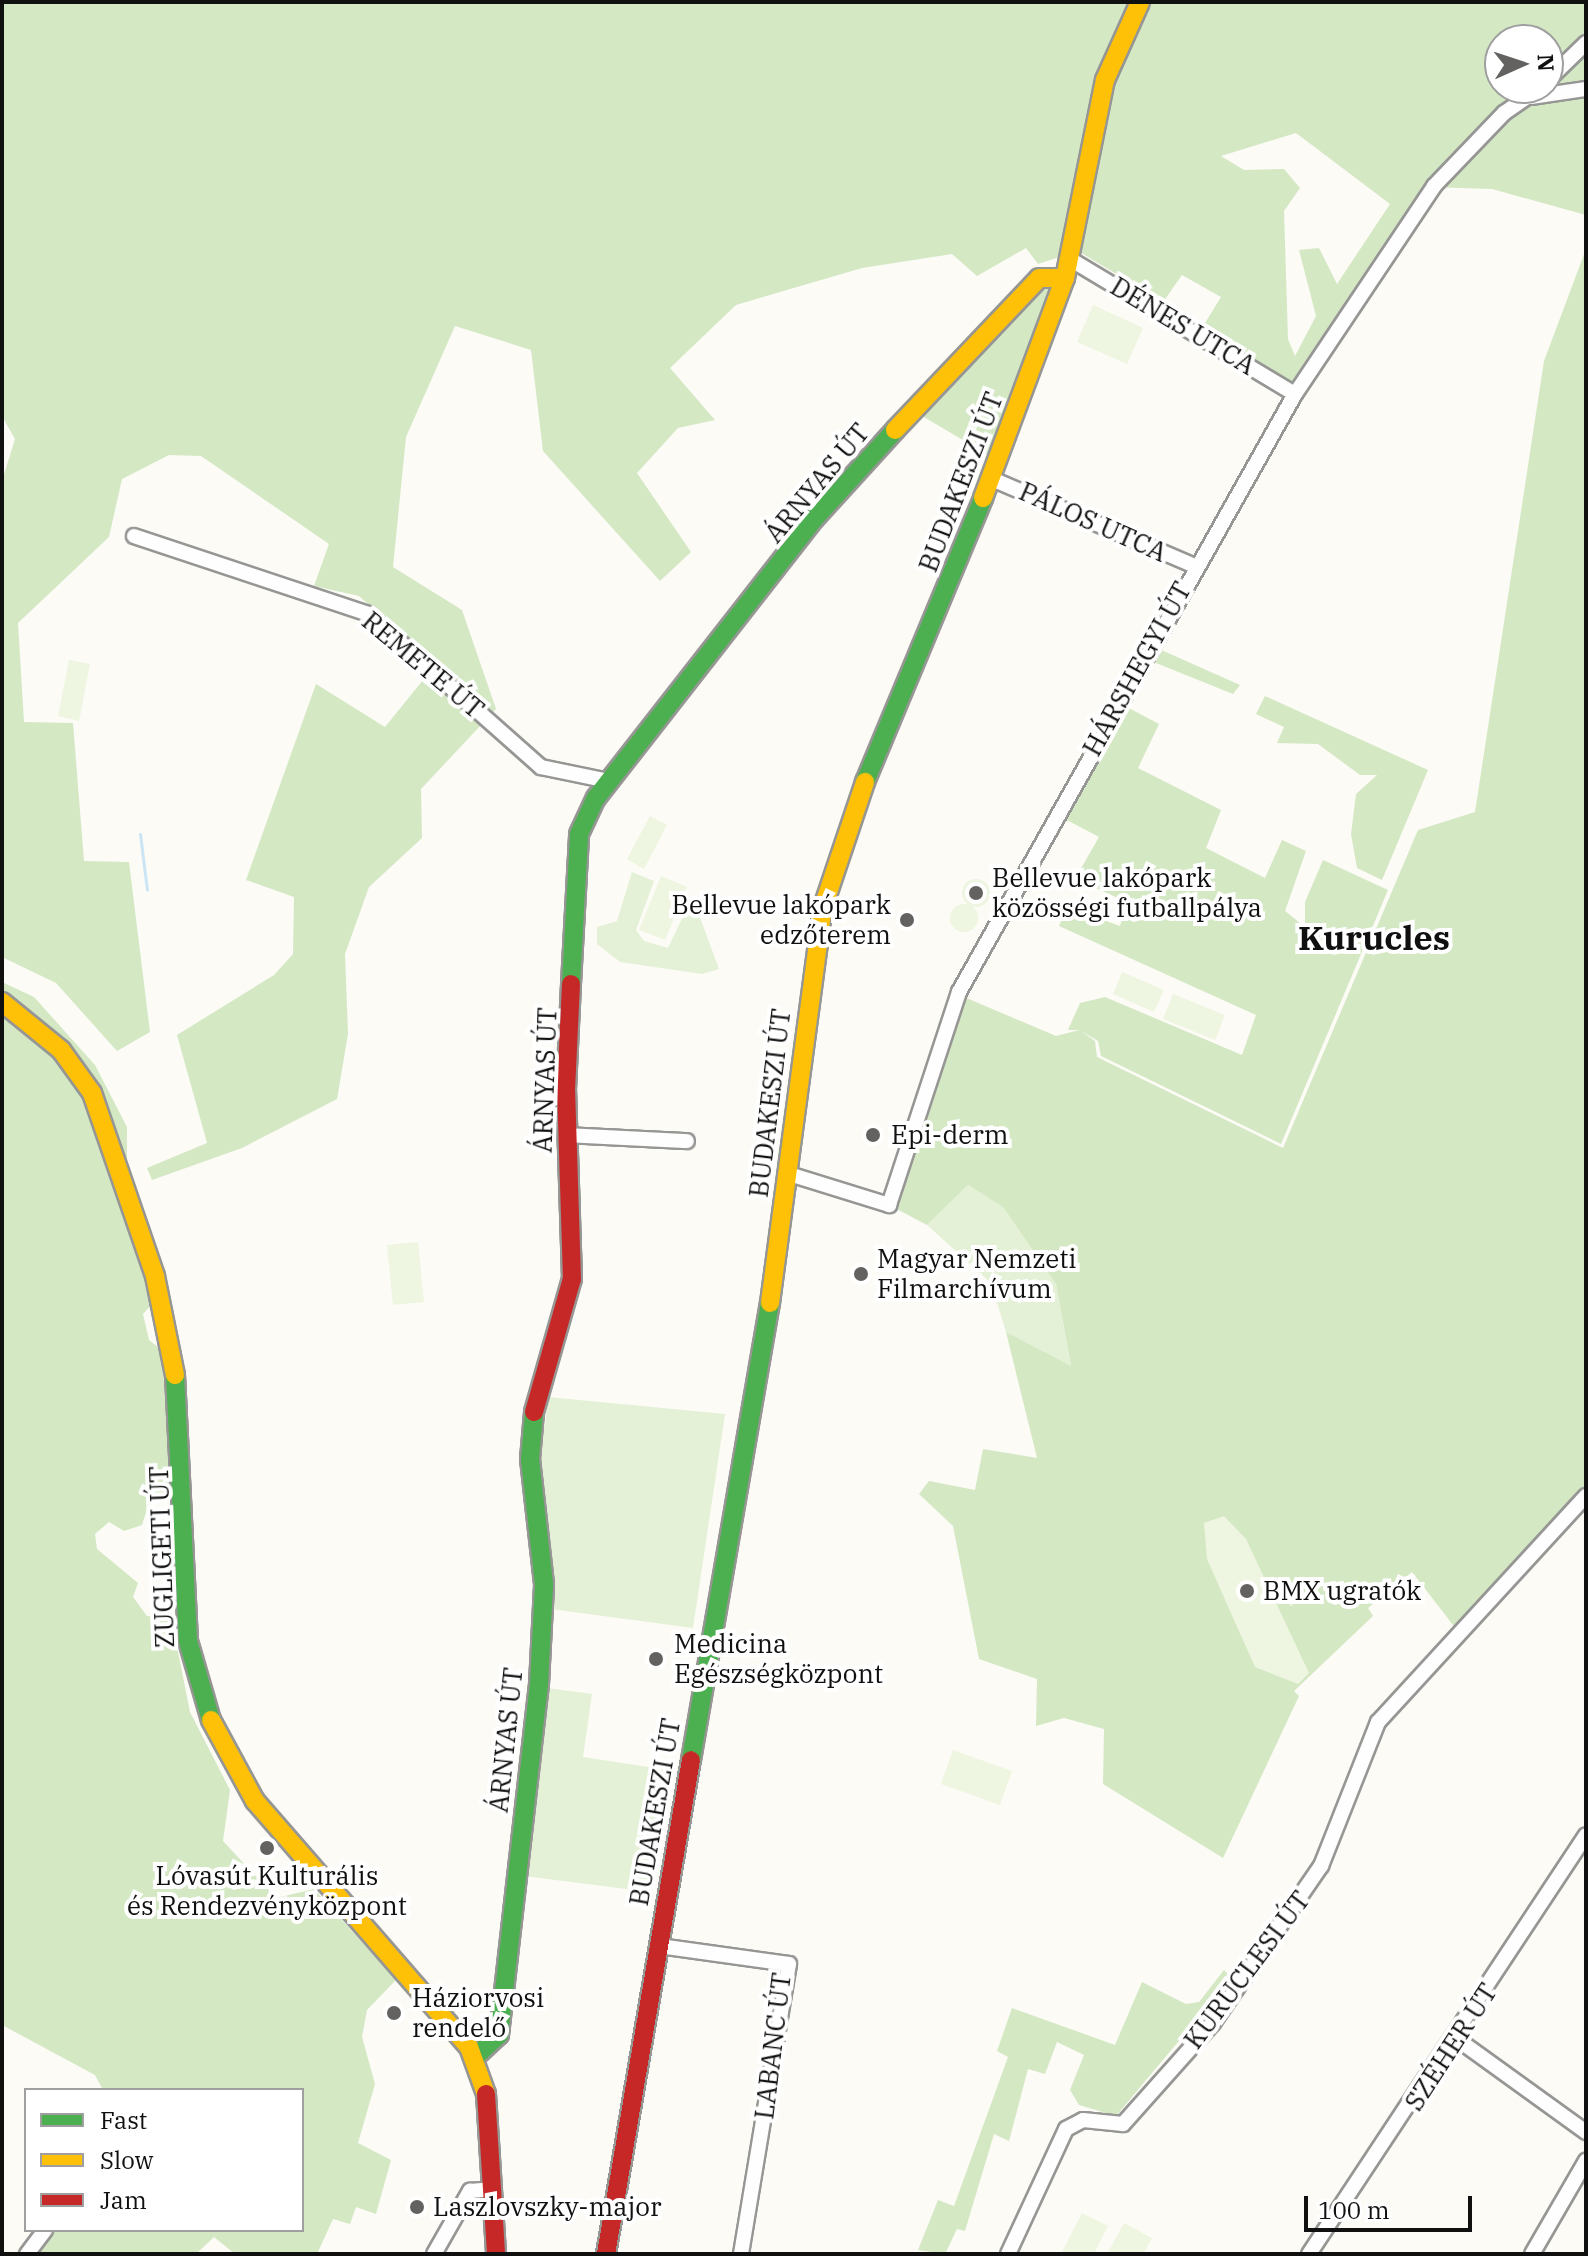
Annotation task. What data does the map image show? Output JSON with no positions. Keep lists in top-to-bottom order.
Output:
{
  "streets": {
    "street": [
      "DÉNES UTCA",
      "BUDAKESZI ÚT",
      "ÁRNYAS ÚT",
      "PÁLOS UTCA",
      "REMETE ÚT",
      "HÁRSHEGYI ÚT",
      "ZUGLIGETI ÚT",
      "KURUCLESI ÚT",
      "LABANC ÚT",
      "SZÉHER ÚT"
    ]
  },
  "crossings": [
    ["DÉNES UTCA", "BUDAKESZI ÚT"],
    ["DÉNES UTCA", "HÁRSHEGYI ÚT"],
    ["BUDAKESZI ÚT", "ÁRNYAS ÚT"],
    ["BUDAKESZI ÚT", "PÁLOS UTCA"],
    ["BUDAKESZI ÚT", "HÁRSHEGYI ÚT"],
    ["BUDAKESZI ÚT", "LABANC ÚT"],
    ["ÁRNYAS ÚT", "REMETE ÚT"],
    ["ÁRNYAS ÚT", "ZUGLIGETI ÚT"],
    ["PÁLOS UTCA", "HÁRSHEGYI ÚT"]
  ],
  "districts": ["Kurucles"],
  "places": [
    "Bellevue lakópark közösségi futballpálya",
    "Bellevue lakópark edzőterem",
    "Epi-derm",
    "Magyar Nemzeti Filmarchívum",
    "BMX ugratók",
    "Medicina Egészségközpont",
    "Lóvasút Kulturális és Rendezvényközpont",
    "Háziorvosi rendelő",
    "Laszlovszky-major"
  ],
  "legend": ["Fast", "Slow", "Jam"],
  "scale_bar": "100 m",
  "north": "right"
}
